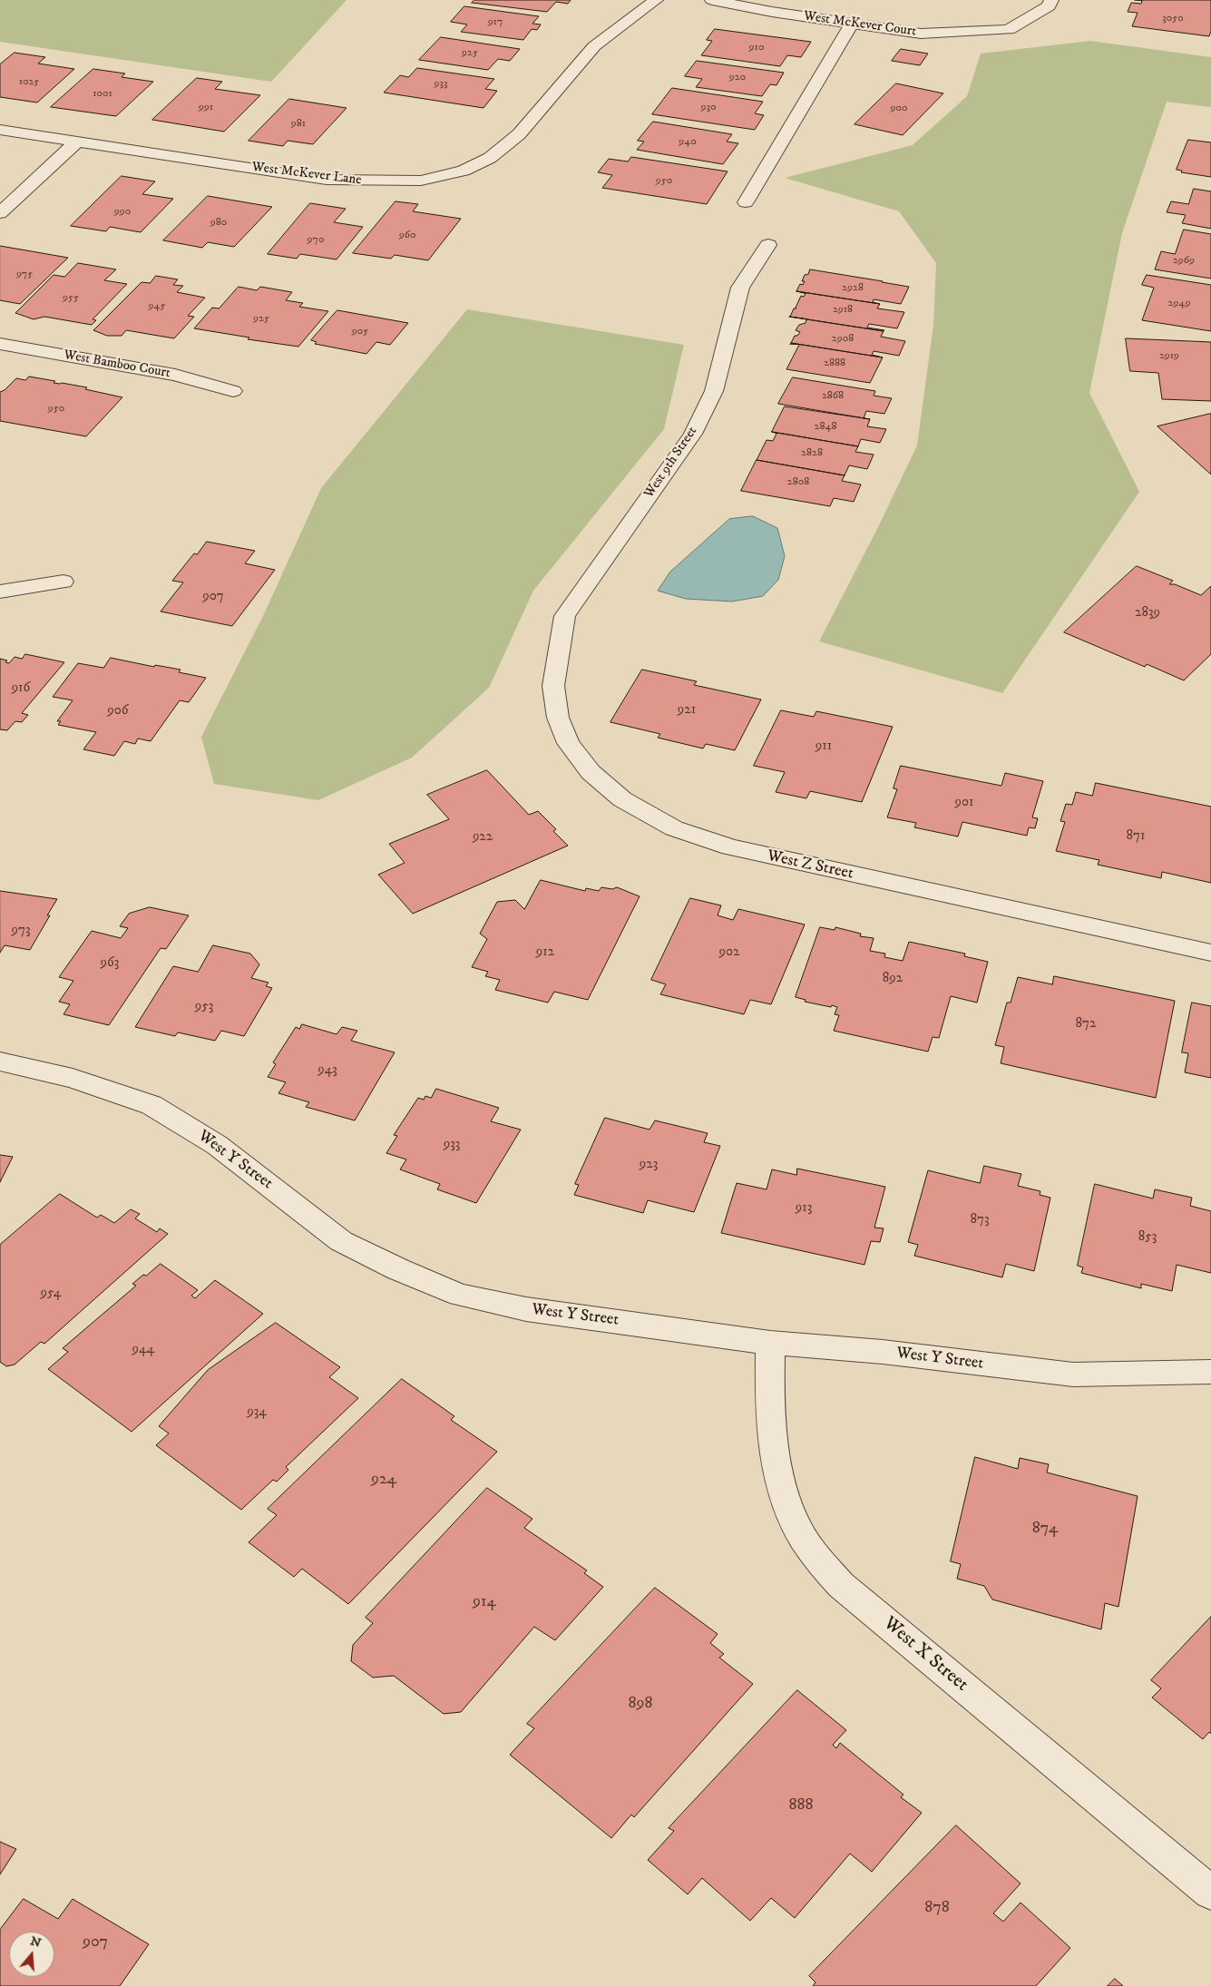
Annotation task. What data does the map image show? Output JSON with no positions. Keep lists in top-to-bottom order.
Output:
{
  "streets": {
    "street": [
      "West McKever Court",
      "West McKever Lane",
      "West Bamboo Court",
      "West 9th Street",
      "West Z Street",
      "West Y Street",
      "West X Street"
    ]
  },
  "crossings": [
    ["West 9th Street", "West Z Street"],
    ["West Y Street", "West X Street"]
  ],
  "house_numbers": [
    "3050",
    "917",
    "910",
    "925",
    "920",
    "1025",
    "933",
    "1001",
    "991",
    "930",
    "900",
    "981",
    "940",
    "950",
    "990",
    "980",
    "960",
    "970",
    "2969",
    "975",
    "2928",
    "955",
    "2949",
    "945",
    "2918",
    "925",
    "905",
    "2908",
    "2919",
    "2888",
    "2868",
    "950",
    "2848",
    "2828",
    "2808",
    "907",
    "2839",
    "916",
    "921",
    "906",
    "911",
    "901",
    "871",
    "922",
    "973",
    "912",
    "902",
    "963",
    "892",
    "953",
    "872",
    "943",
    "933",
    "923",
    "913",
    "873",
    "853",
    "954",
    "944",
    "934",
    "924",
    "874",
    "914",
    "898",
    "888",
    "878",
    "907"
  ],
  "north": "top"
}
